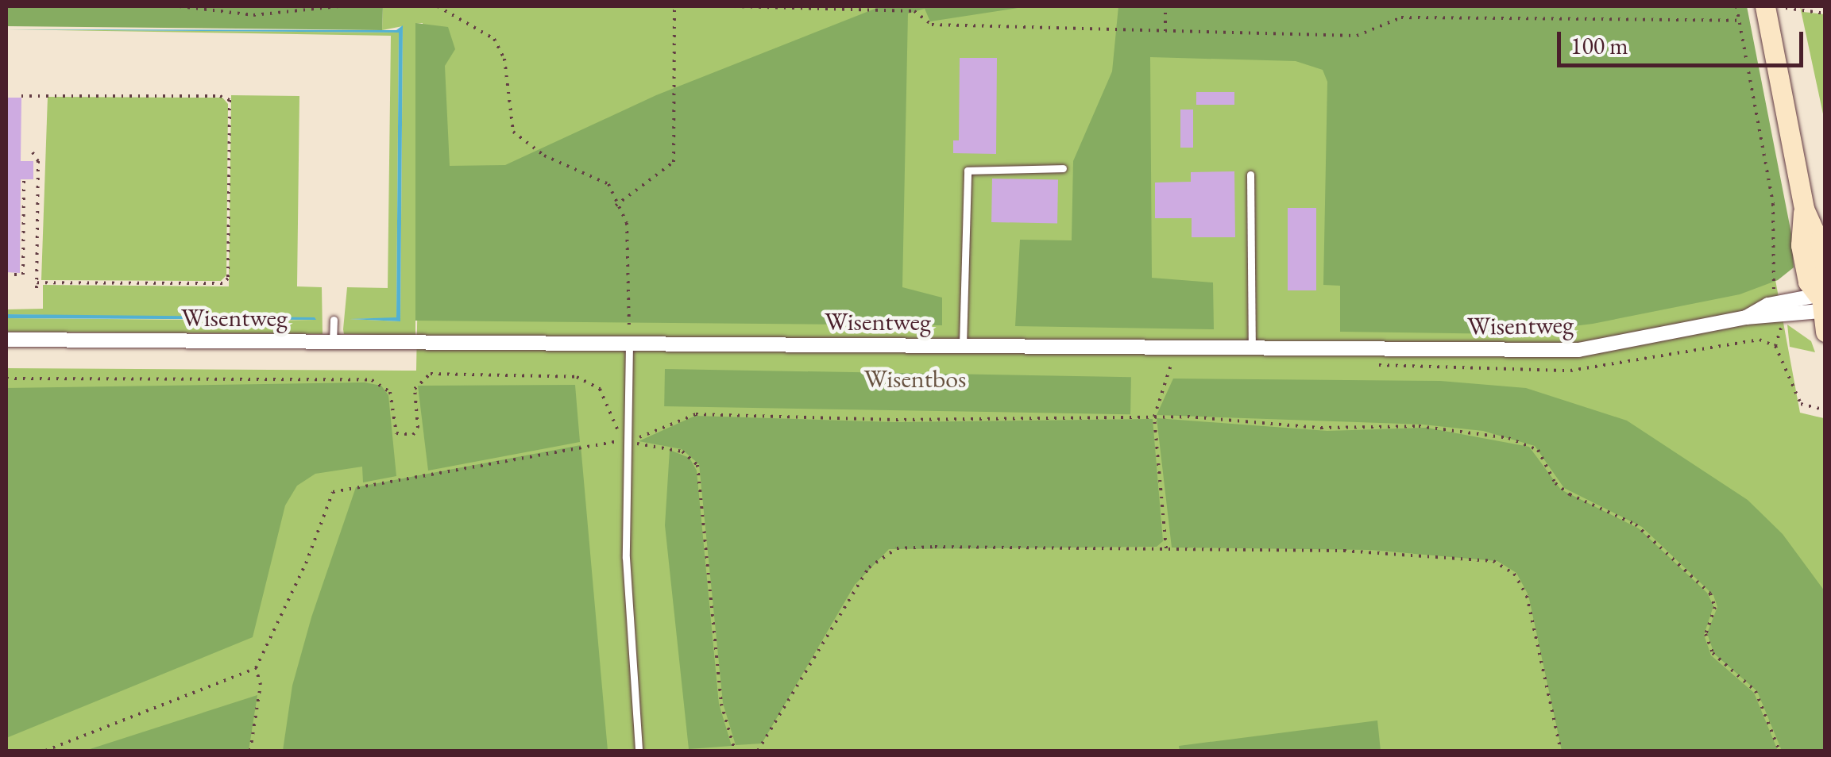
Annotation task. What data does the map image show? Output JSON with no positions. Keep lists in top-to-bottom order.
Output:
{
  "streets": {
    "street": ["Wisentweg"]
  },
  "parks": ["Wisentbos"],
  "scale_bar": "100 m"
}
